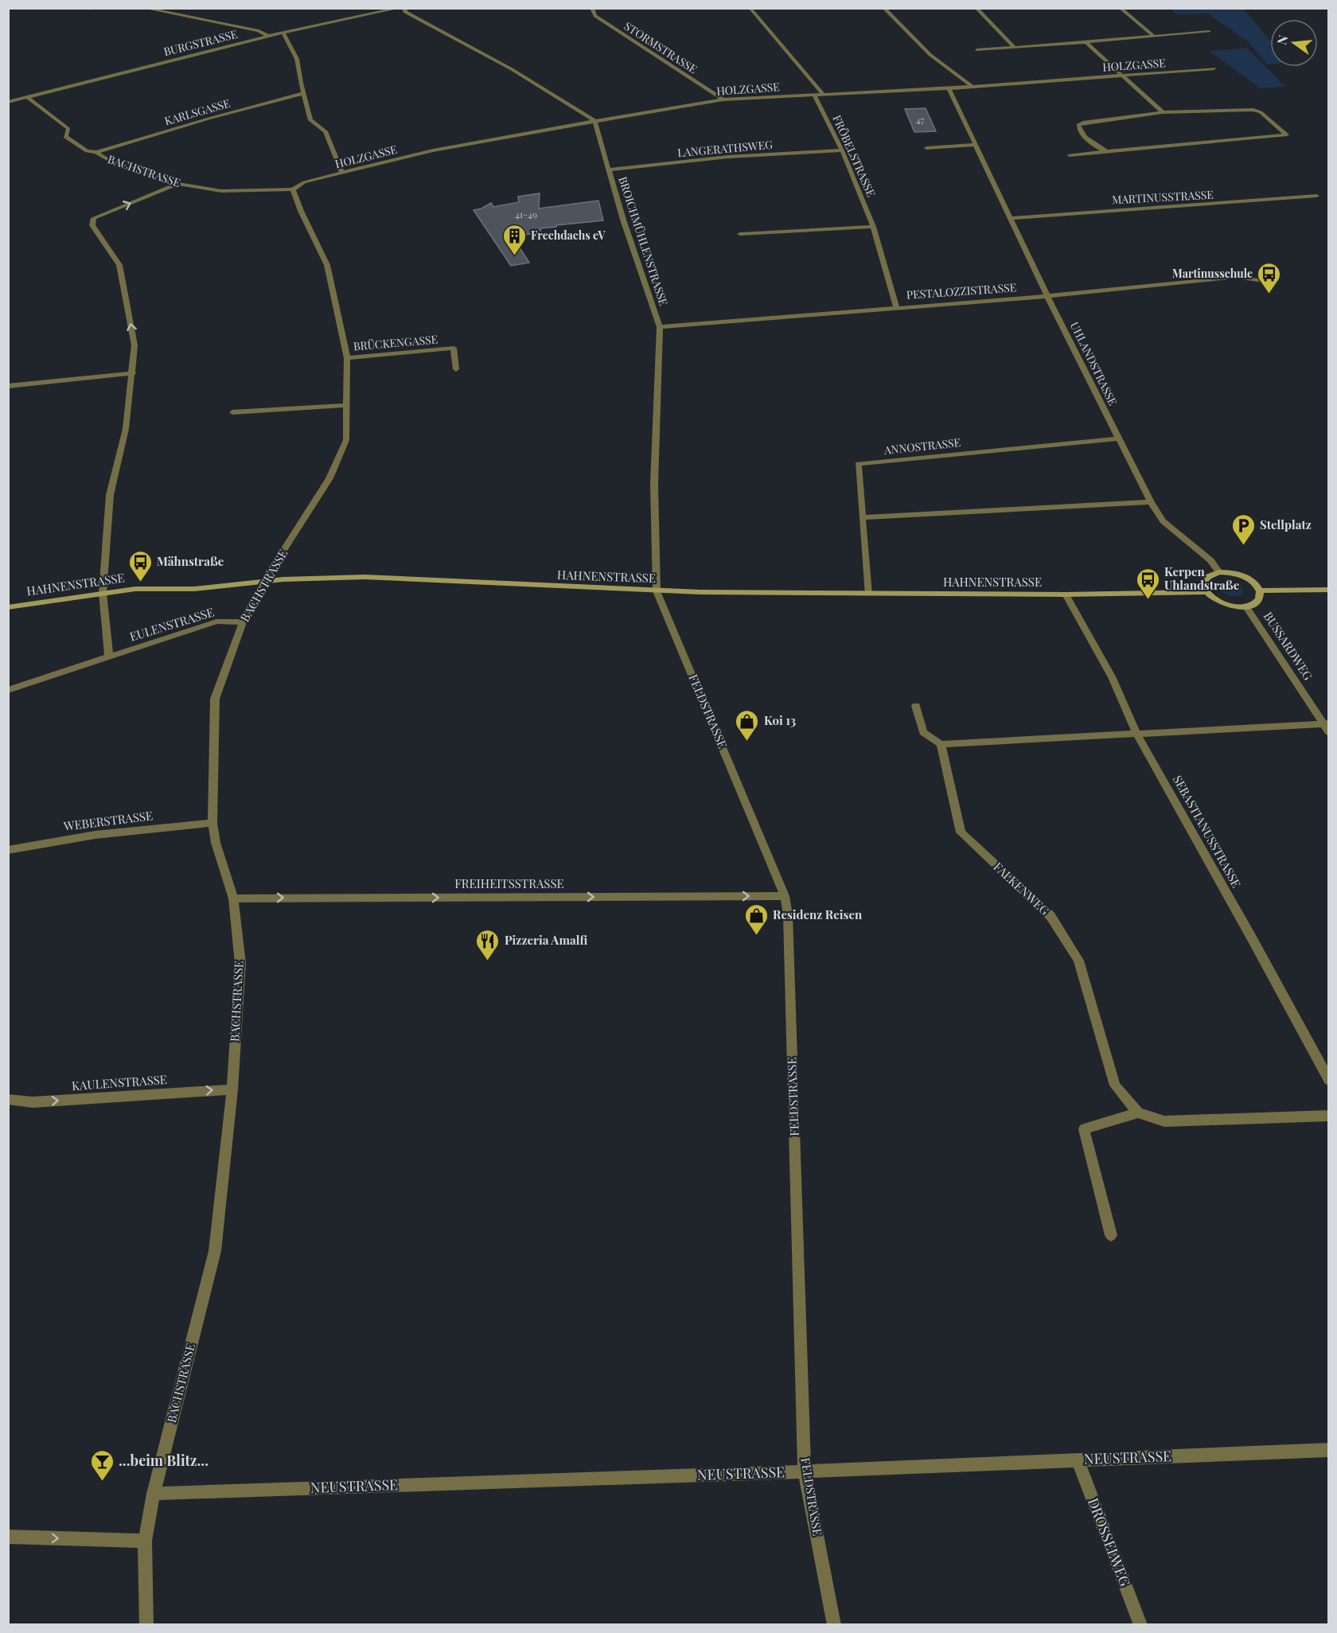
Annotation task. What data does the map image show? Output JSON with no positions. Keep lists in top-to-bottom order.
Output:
{
  "streets": {
    "main road": ["HAHNENSTRASSE"],
    "street": [
      "BURGSTRASSE",
      "STORMSTRASSE",
      "HOLZGASSE",
      "KARLSGASSE",
      "LANGERATHSWEG",
      "FRÖBELSTRASSE",
      "BACHSTRASSE",
      "MARTINUSSTRASSE",
      "BROICHMÜHLENSTRASSE",
      "PESTALOZZISTRASSE",
      "BRÜCKENGASSE",
      "UHLANDSTRASSE",
      "ANNOSTRASSE",
      "EULENSTRASSE",
      "BUSSARDWEG",
      "FELDSTRASSE",
      "WEBERSTRASSE",
      "SEBASTIANUSSTRASSE",
      "FREIHEITSSTRASSE",
      "FALKENWEG",
      "KAULENSTRASSE",
      "NEUSTRASSE",
      "DROSSELWEG"
    ]
  },
  "crossings": [
    ["BURGSTRASSE", "BACHSTRASSE"],
    ["STORMSTRASSE", "HOLZGASSE"],
    ["HOLZGASSE", "FRÖBELSTRASSE"],
    ["HOLZGASSE", "BACHSTRASSE"],
    ["HOLZGASSE", "BROICHMÜHLENSTRASSE"],
    ["HOLZGASSE", "UHLANDSTRASSE"],
    ["KARLSGASSE", "BACHSTRASSE"],
    ["LANGERATHSWEG", "FRÖBELSTRASSE"],
    ["LANGERATHSWEG", "BROICHMÜHLENSTRASSE"],
    ["FRÖBELSTRASSE", "PESTALOZZISTRASSE"],
    ["BACHSTRASSE", "BRÜCKENGASSE"],
    ["BACHSTRASSE", "HAHNENSTRASSE"],
    ["BACHSTRASSE", "EULENSTRASSE"],
    ["BACHSTRASSE", "WEBERSTRASSE"],
    ["BACHSTRASSE", "FREIHEITSSTRASSE"],
    ["BACHSTRASSE", "KAULENSTRASSE"],
    ["BACHSTRASSE", "NEUSTRASSE"],
    ["MARTINUSSTRASSE", "UHLANDSTRASSE"],
    ["BROICHMÜHLENSTRASSE", "PESTALOZZISTRASSE"],
    ["BROICHMÜHLENSTRASSE", "HAHNENSTRASSE"],
    ["BROICHMÜHLENSTRASSE", "FELDSTRASSE"],
    ["PESTALOZZISTRASSE", "UHLANDSTRASSE"],
    ["UHLANDSTRASSE", "ANNOSTRASSE"],
    ["UHLANDSTRASSE", "HAHNENSTRASSE"],
    ["UHLANDSTRASSE", "BUSSARDWEG"],
    ["ANNOSTRASSE", "HAHNENSTRASSE"],
    ["HAHNENSTRASSE", "BUSSARDWEG"],
    ["HAHNENSTRASSE", "FELDSTRASSE"],
    ["HAHNENSTRASSE", "SEBASTIANUSSTRASSE"],
    ["FELDSTRASSE", "FREIHEITSSTRASSE"],
    ["FELDSTRASSE", "NEUSTRASSE"],
    ["NEUSTRASSE", "DROSSELWEG"]
  ],
  "one_way": ["FREIHEITSSTRASSE", "KAULENSTRASSE"],
  "places": {
    "building": ["Frechdachs eV"],
    "bus stop": ["Martinusschule", "Mähnstraße", "Kerpen Uhlandstraße"],
    "parking": ["Stellplatz"],
    "shop": ["Koi 13", "Residenz Reisen"],
    "restaurant": ["Pizzeria Amalfi"],
    "bar": ["...beim Blitz..."]
  },
  "house_numbers": ["47", "41-49"],
  "north": "left"
}
